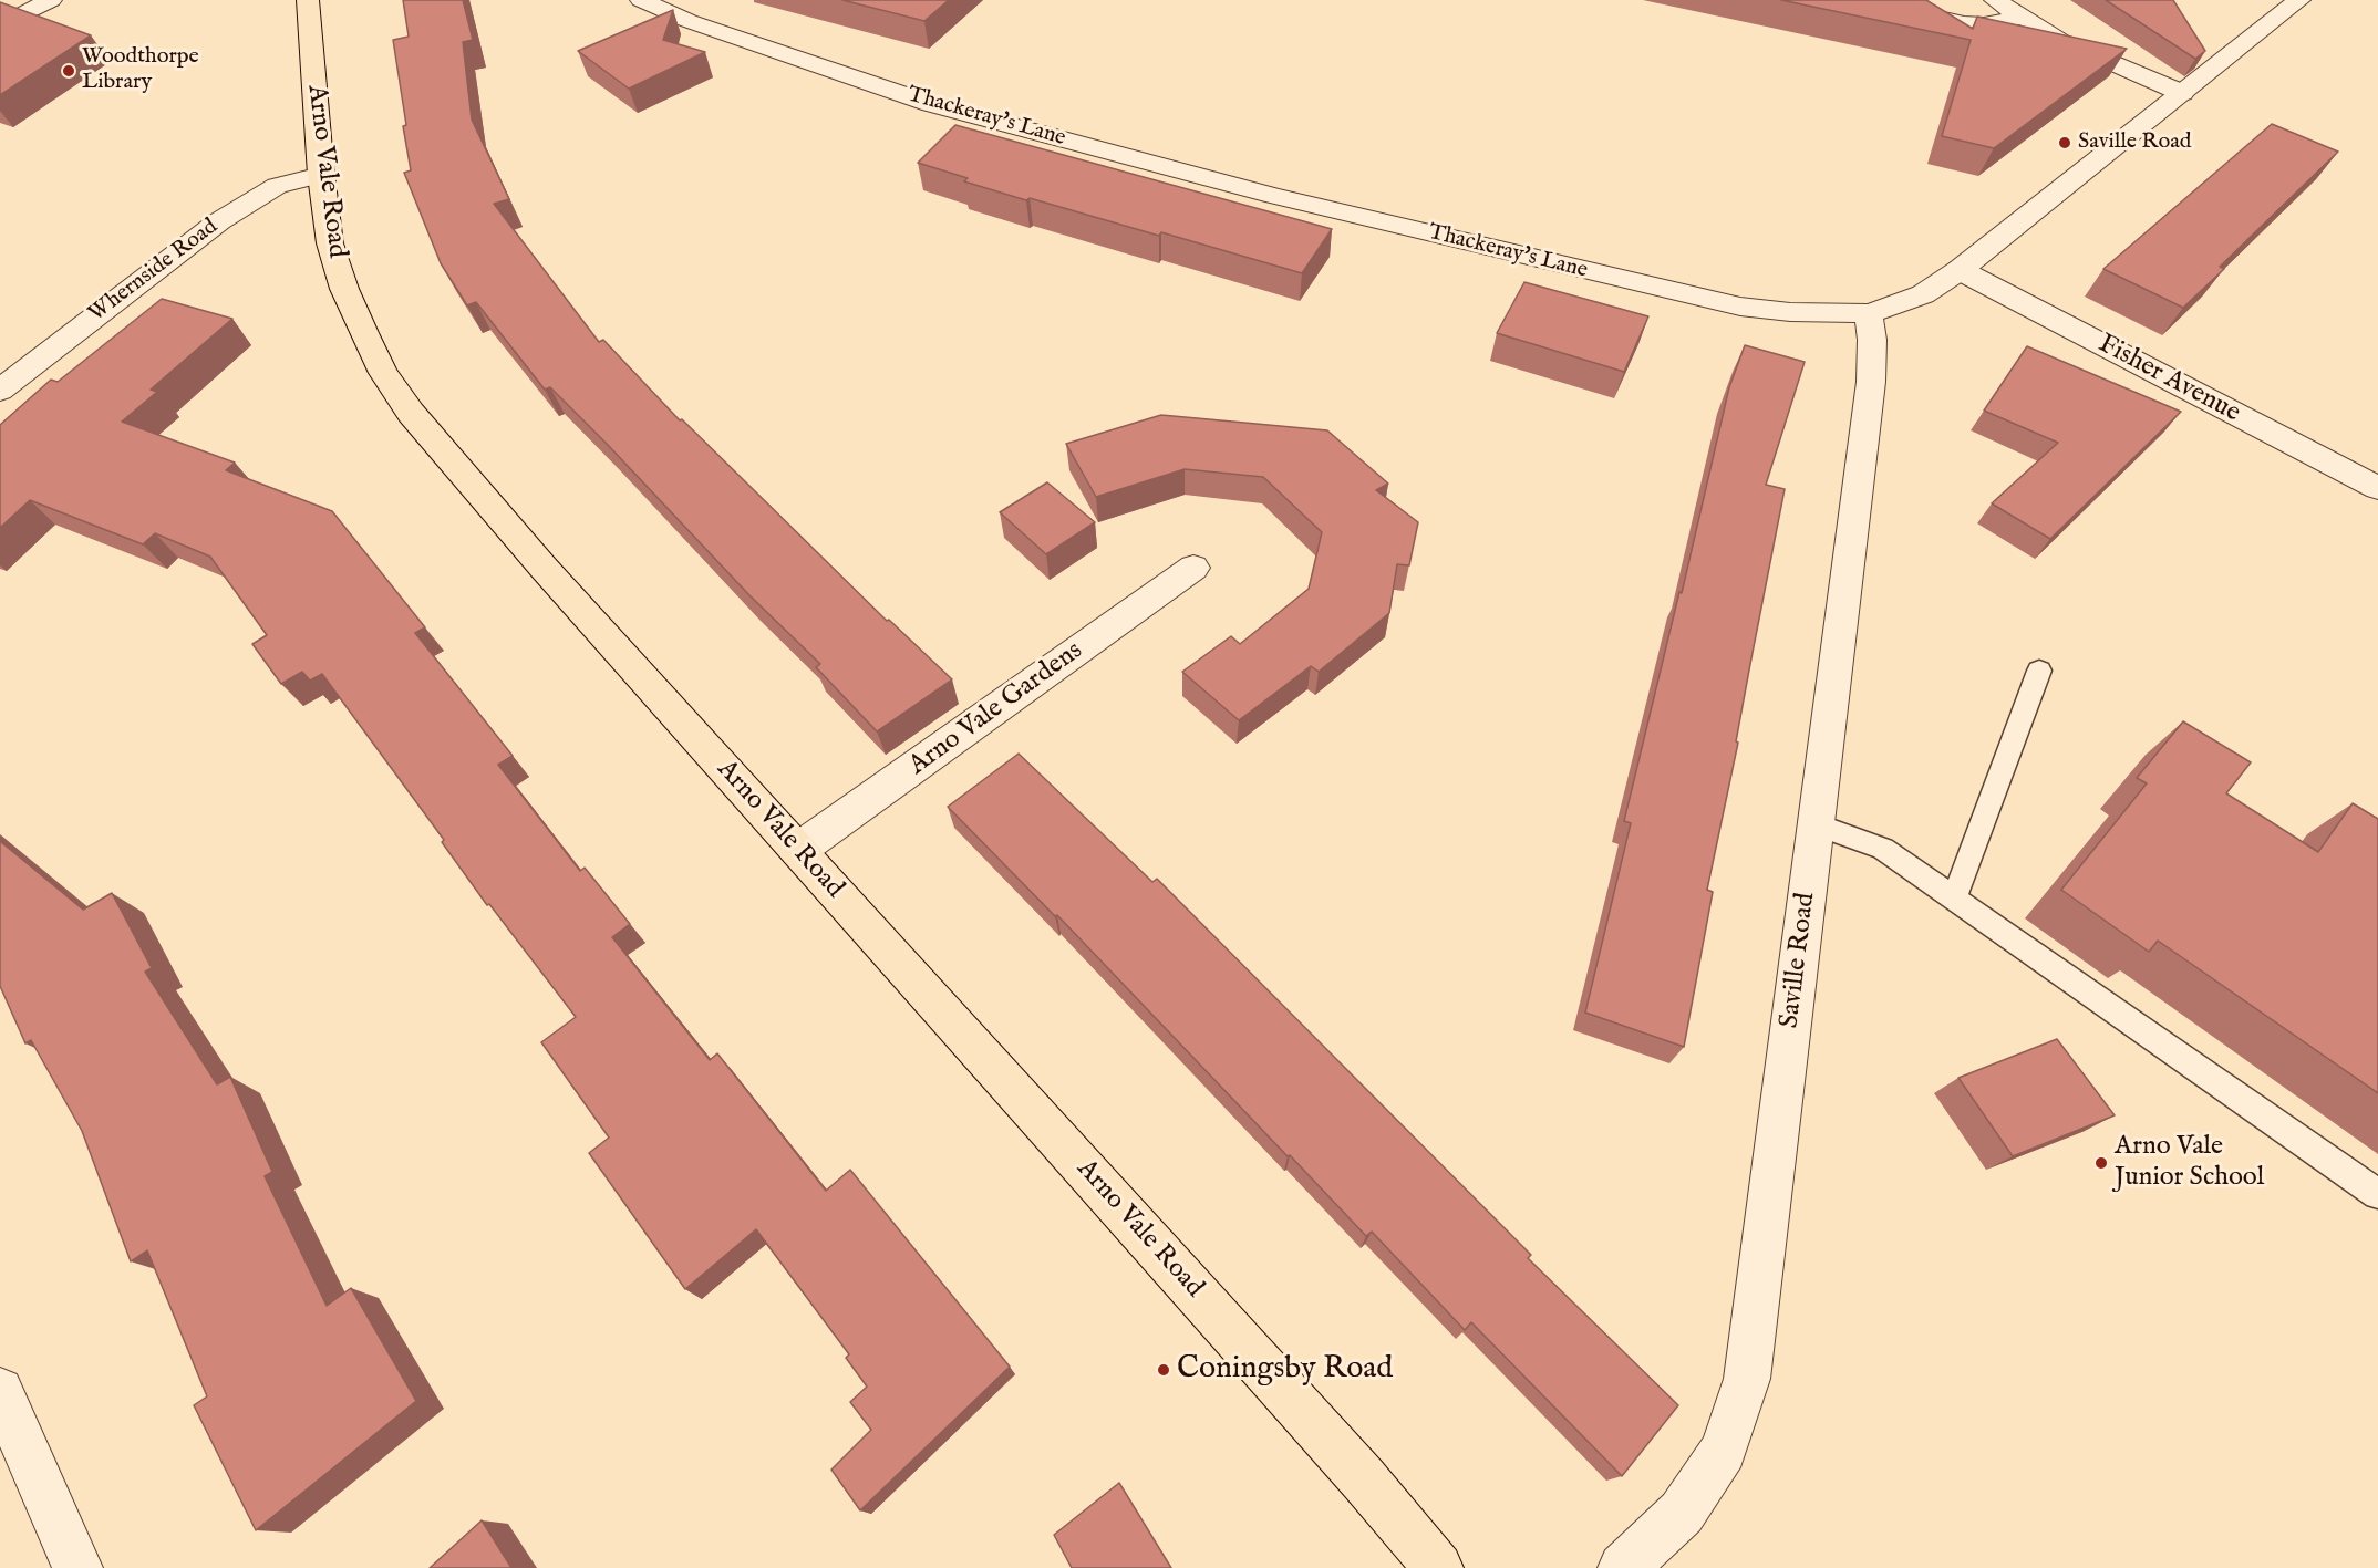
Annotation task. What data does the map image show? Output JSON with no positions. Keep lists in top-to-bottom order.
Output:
{
  "streets": {
    "main road": ["Arno Vale Road"],
    "street": [
      "Thackeray's Lane",
      "Whernside Road",
      "Fisher Avenue",
      "Arno Vale Gardens",
      "Saville Road"
    ]
  },
  "crossings": [
    ["Thackeray's Lane", "Fisher Avenue"],
    ["Thackeray's Lane", "Saville Road"],
    ["Arno Vale Road", "Whernside Road"],
    ["Arno Vale Road", "Arno Vale Gardens"]
  ],
  "places": [
    "Woodthorpe Library",
    "Saville Road",
    "Arno Vale Junior School",
    "Coningsby Road"
  ]
}
